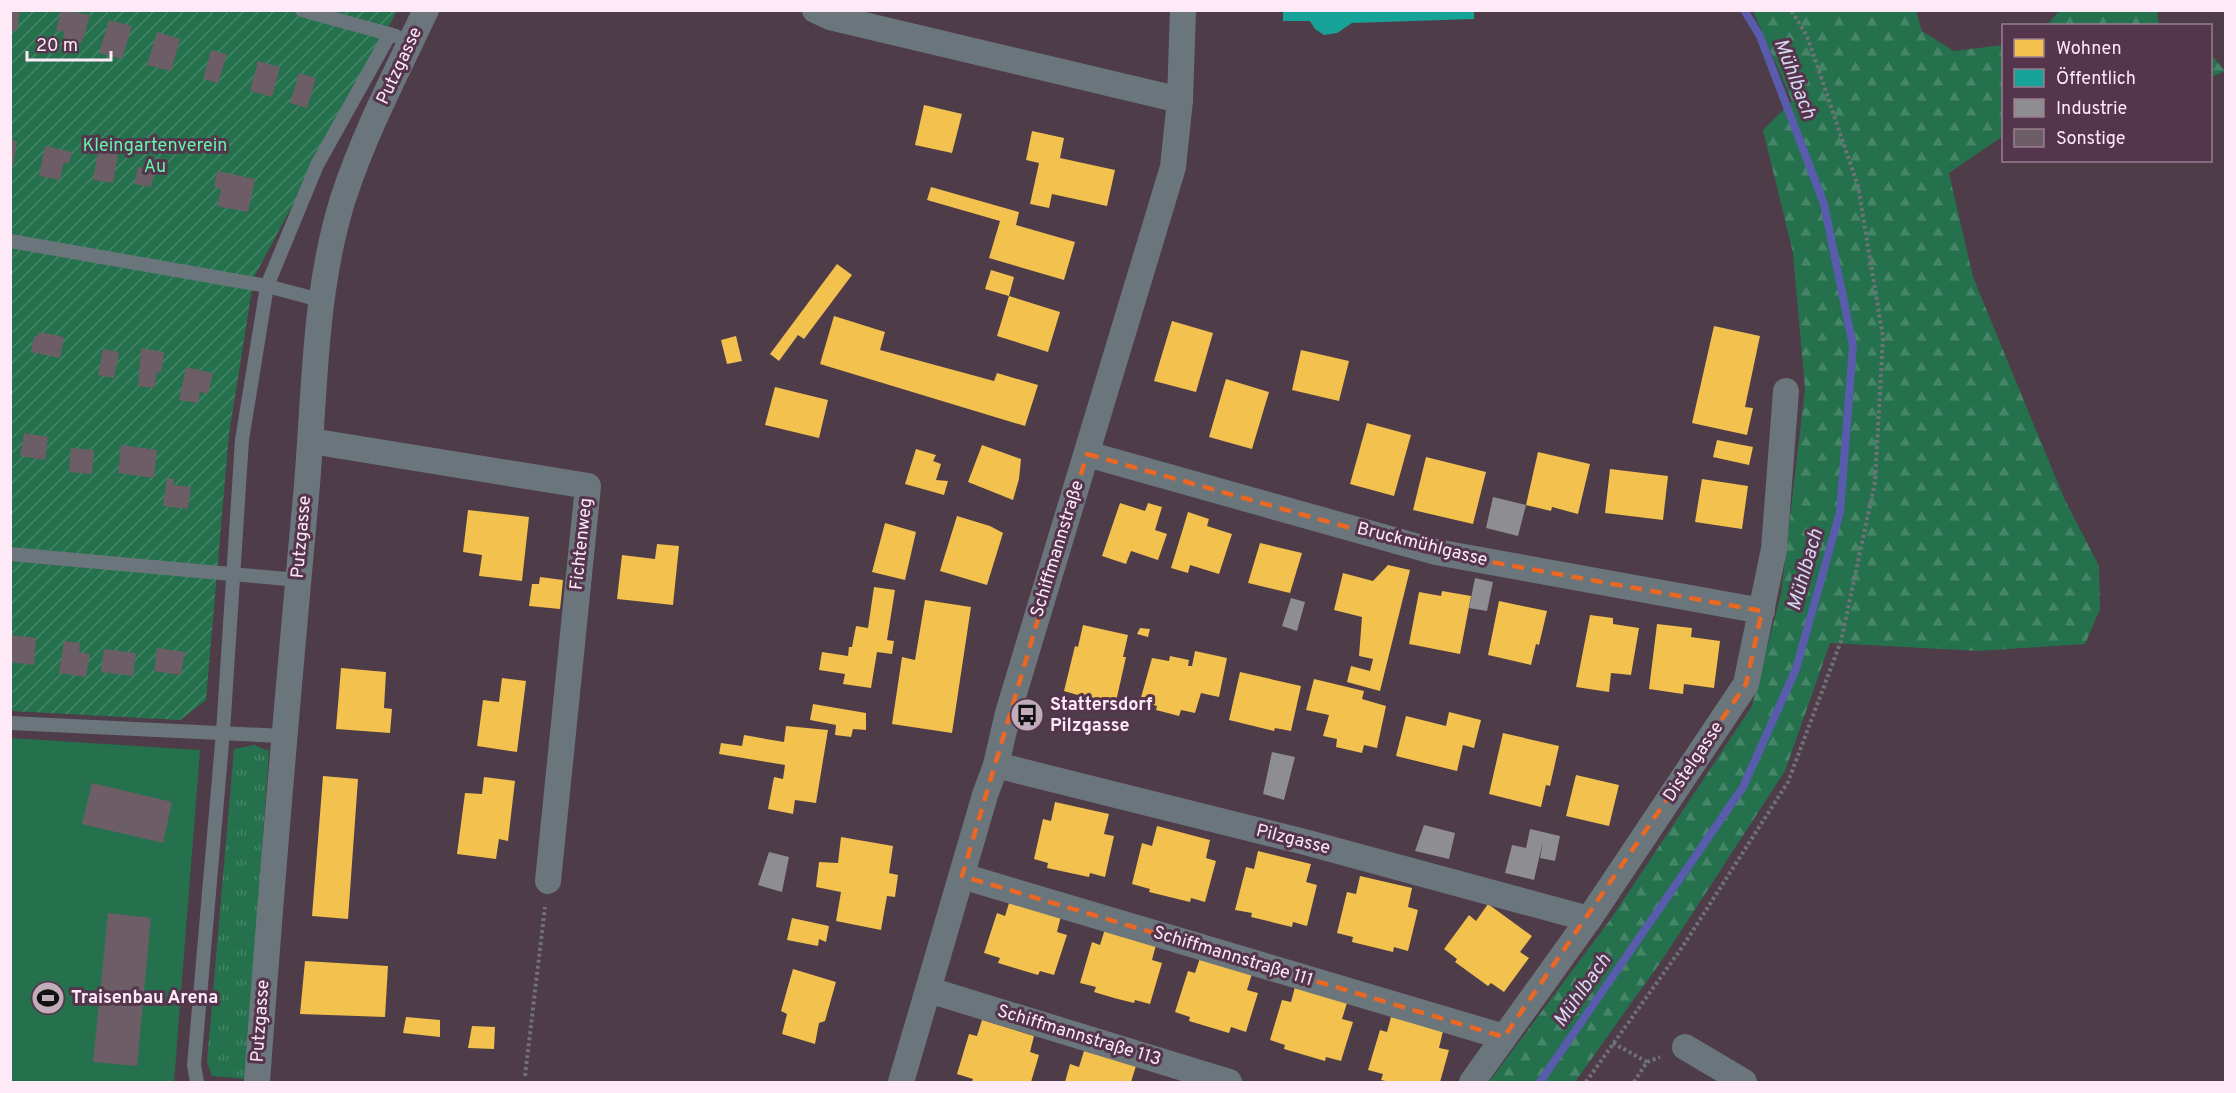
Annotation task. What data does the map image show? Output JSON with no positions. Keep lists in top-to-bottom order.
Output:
{
  "streets": {
    "street": [
      "Putzgasse",
      "Fichtenweg",
      "Bruckmühlgasse",
      "Schiffmannstraße",
      "Distelgasse",
      "Pilzgasse",
      "Schiffmannstraße 111",
      "Schiffmannstraße 113"
    ]
  },
  "crossings": [
    ["Putzgasse", "Fichtenweg"],
    ["Bruckmühlgasse", "Schiffmannstraße"],
    ["Bruckmühlgasse", "Distelgasse"],
    ["Schiffmannstraße", "Pilzgasse"],
    ["Schiffmannstraße", "Schiffmannstraße 111"],
    ["Schiffmannstraße", "Schiffmannstraße 113"],
    ["Distelgasse", "Pilzgasse"],
    ["Distelgasse", "Schiffmannstraße 111"]
  ],
  "water": ["Mühlbach"],
  "parks": ["Kleingartenverein Au"],
  "places": {
    "bus stop": ["Stattersdorf Pilzgasse"],
    "sports": ["Traisenbau Arena"]
  },
  "legend": [
    "Wohnen",
    "Öffentlich",
    "Industrie",
    "Sonstige"
  ],
  "scale_bar": "20 m"
}
